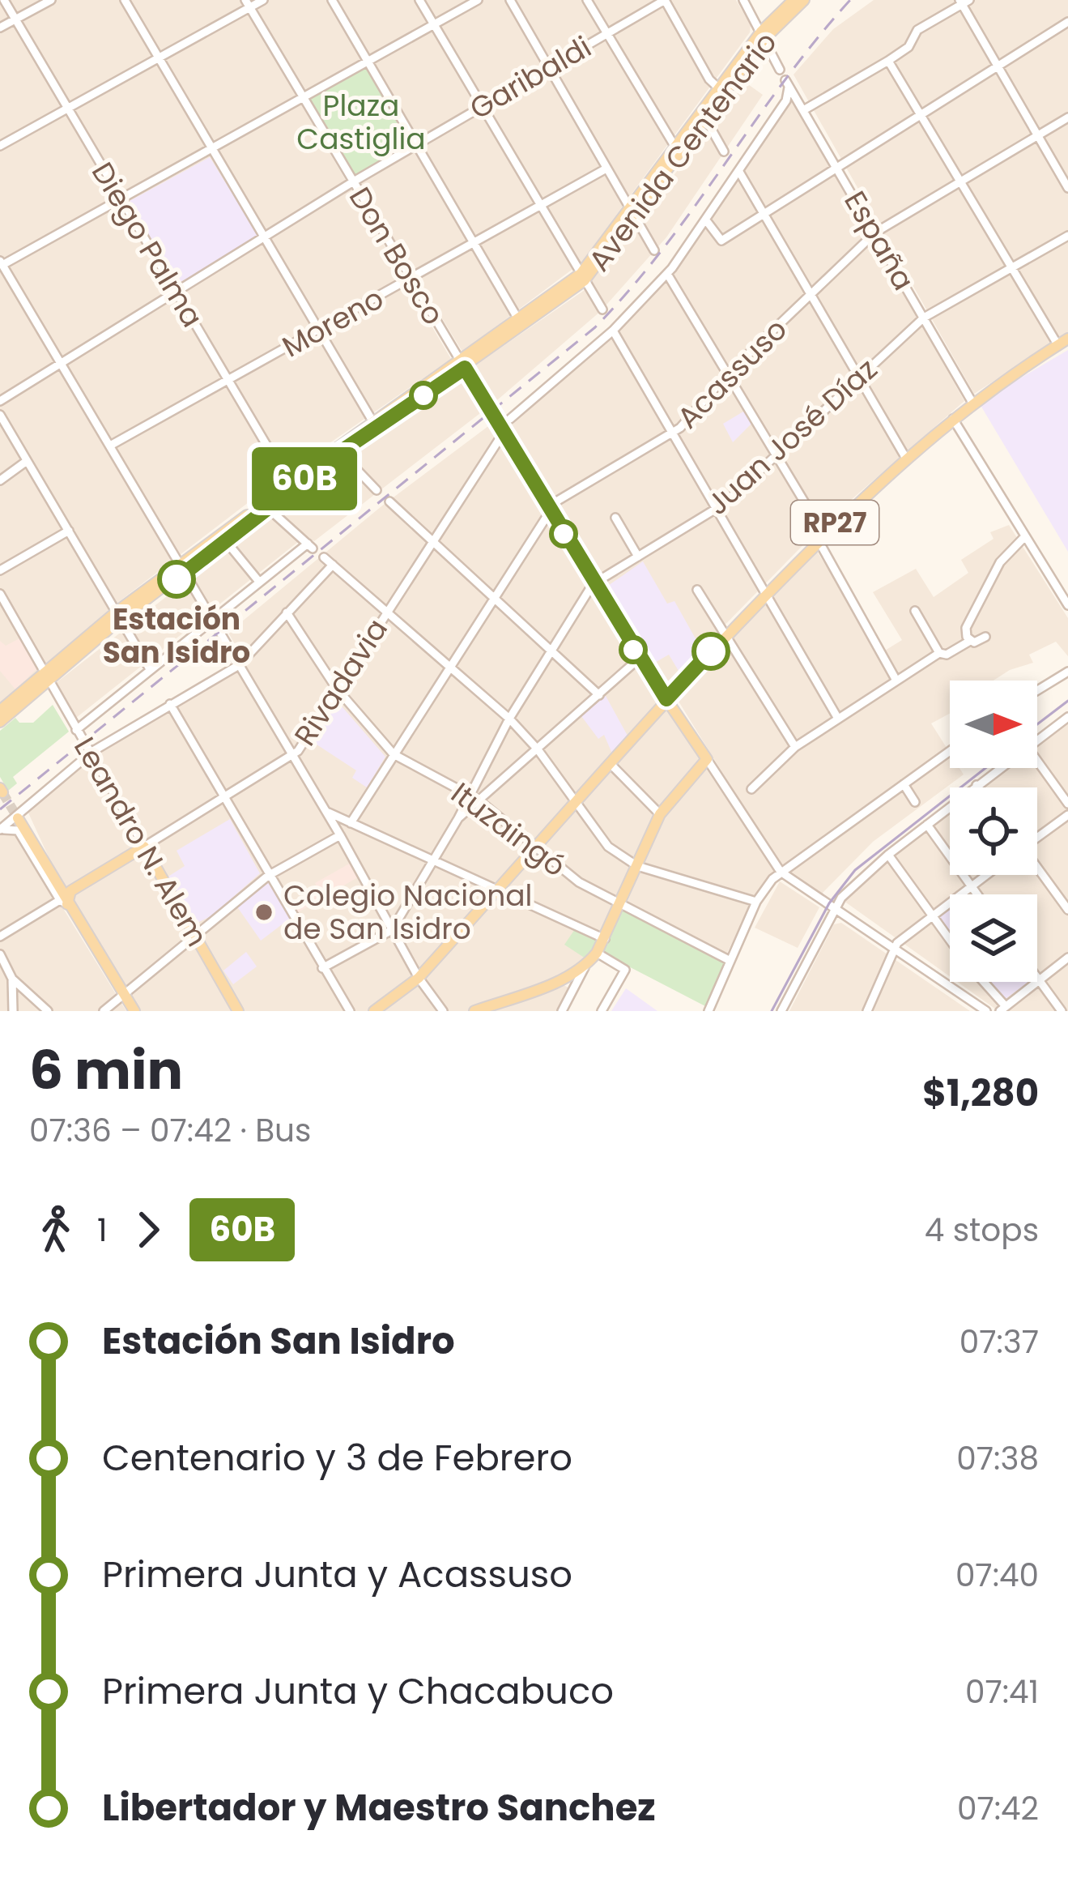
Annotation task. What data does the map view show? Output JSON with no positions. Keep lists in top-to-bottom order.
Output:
{
  "streets": {
    "main road": [
      "Avenida Centenario",
      "RP27",
      "Rivadavia",
      "Leandro N. Alem"
    ],
    "street": [
      "Garibaldi",
      "España",
      "Diego Palma",
      "Don Bosco",
      "Moreno",
      "Acassuso",
      "Juan José Díaz",
      "Ituzaingó"
    ]
  },
  "crossings": [
    ["Garibaldi", "Diego Palma"],
    ["Garibaldi", "Don Bosco"],
    ["Avenida Centenario", "Diego Palma"],
    ["Avenida Centenario", "Don Bosco"],
    ["Avenida Centenario", "Leandro N. Alem"],
    ["España", "Acassuso"],
    ["España", "Juan José Díaz"],
    ["España", "RP27"],
    ["Diego Palma", "Moreno"],
    ["Don Bosco", "Moreno"],
    ["Acassuso", "Ituzaingó"],
    ["Juan José Díaz", "Ituzaingó"],
    ["RP27", "Ituzaingó"],
    ["Rivadavia", "Ituzaingó"],
    ["Rivadavia", "Leandro N. Alem"]
  ],
  "parks": ["Plaza Castiglia"],
  "places": ["Estación San Isidro", "Colegio Nacional de San Isidro"],
  "lines": ["bus line 60B"],
  "north": "right",
  "page": {
    "on_map": "60B",
    "heading": ["6 min", "07:36 – 07:42 · Bus", "$1,280"],
    "legs": ["1", "60B", "4 stops"],
    "list": [
      {
        "name": "Estación San Isidro",
        "value": "07:37"
      },
      {
        "name": "Centenario y 3 de Febrero",
        "value": "07:38"
      },
      {
        "name": "Primera Junta y Acassuso",
        "value": "07:40"
      },
      {
        "name": "Primera Junta y Chacabuco",
        "value": "07:41"
      },
      {
        "name": "Libertador y Maestro Sanchez",
        "value": "07:42"
      }
    ]
  }
}
